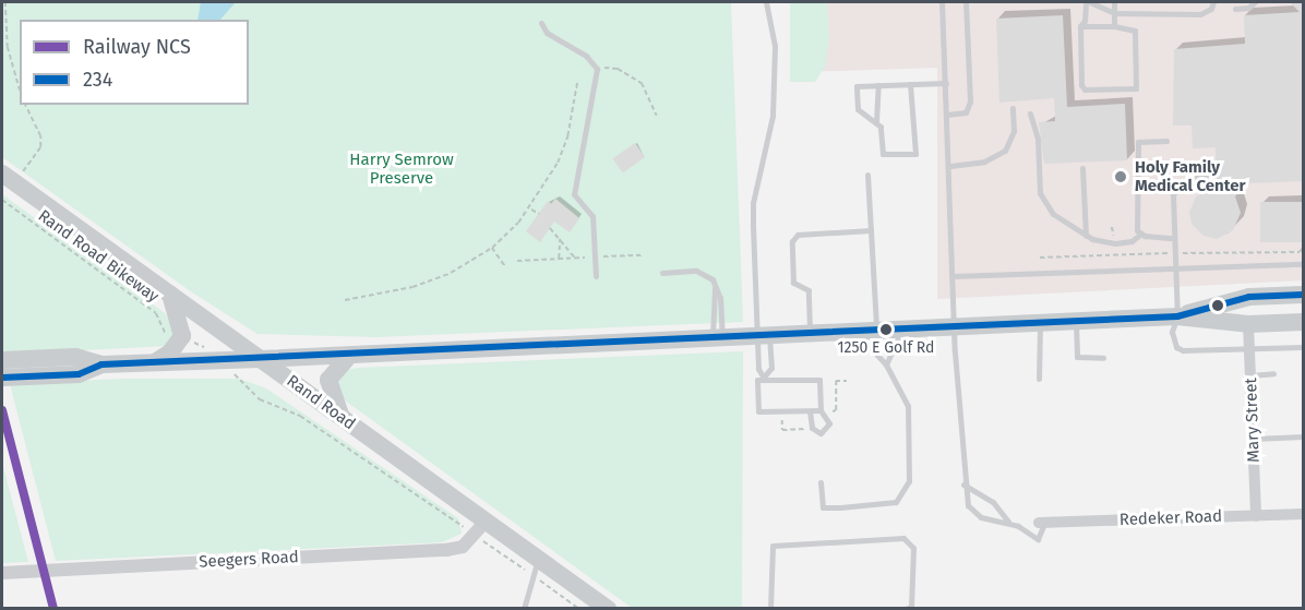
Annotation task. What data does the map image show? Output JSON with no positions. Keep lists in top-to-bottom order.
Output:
{
  "streets": {
    "main road": ["Rand Road"],
    "street": ["Mary Street", "Redeker Road", "Seegers Road"],
    "path": ["Rand Road Bikeway"]
  },
  "crossings": [
    ["Rand Road", "Seegers Road"],
    ["Mary Street", "Redeker Road"]
  ],
  "parks": ["Harry Semrow Preserve"],
  "places": ["Holy Family Medical Center", "1250 E Golf Rd"],
  "lines": ["transit line 234", "rail line NCS"],
  "legend": ["Railway NCS", "234"]
}
